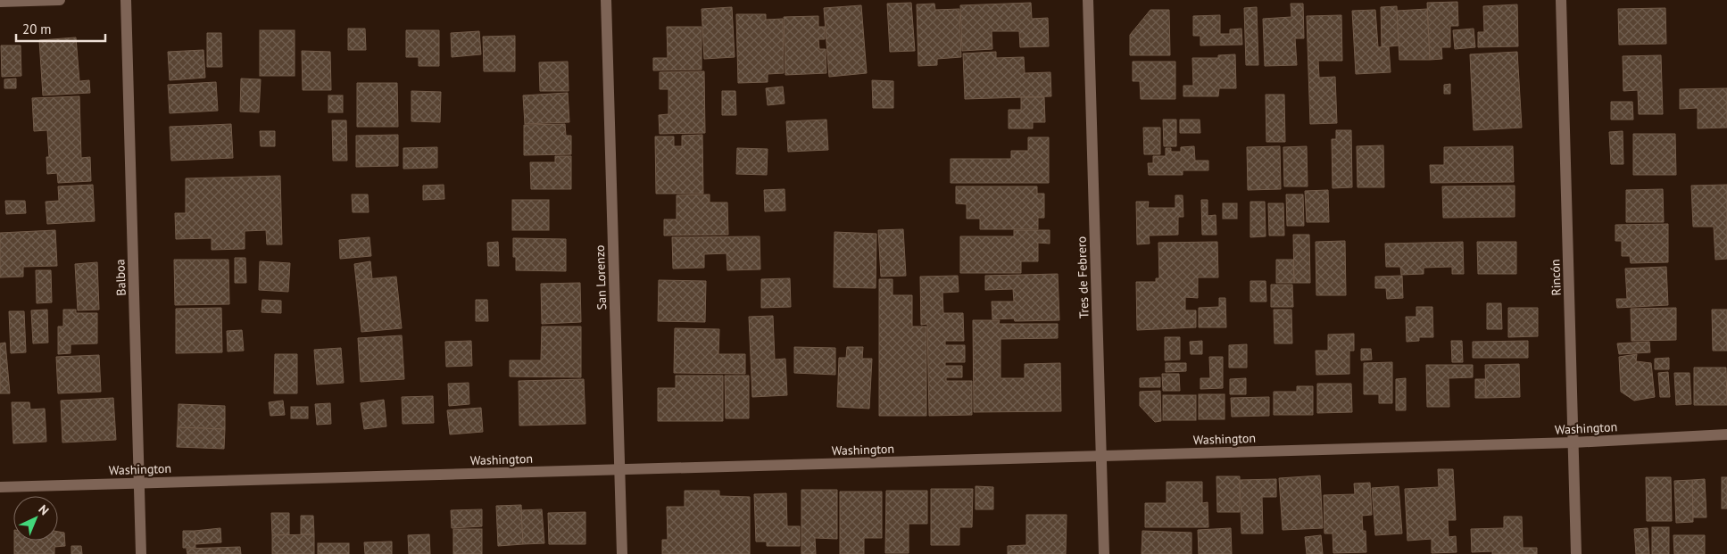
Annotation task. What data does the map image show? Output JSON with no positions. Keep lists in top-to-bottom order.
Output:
{
  "streets": {
    "street": [
      "Balboa",
      "San Lorenzo",
      "Tres de Febrero",
      "Rincón",
      "Washington"
    ]
  },
  "crossings": [
    ["Balboa", "Washington"],
    ["San Lorenzo", "Washington"],
    ["Tres de Febrero", "Washington"],
    ["Rincón", "Washington"]
  ],
  "scale_bar": "20 m",
  "north": "top right"
}
